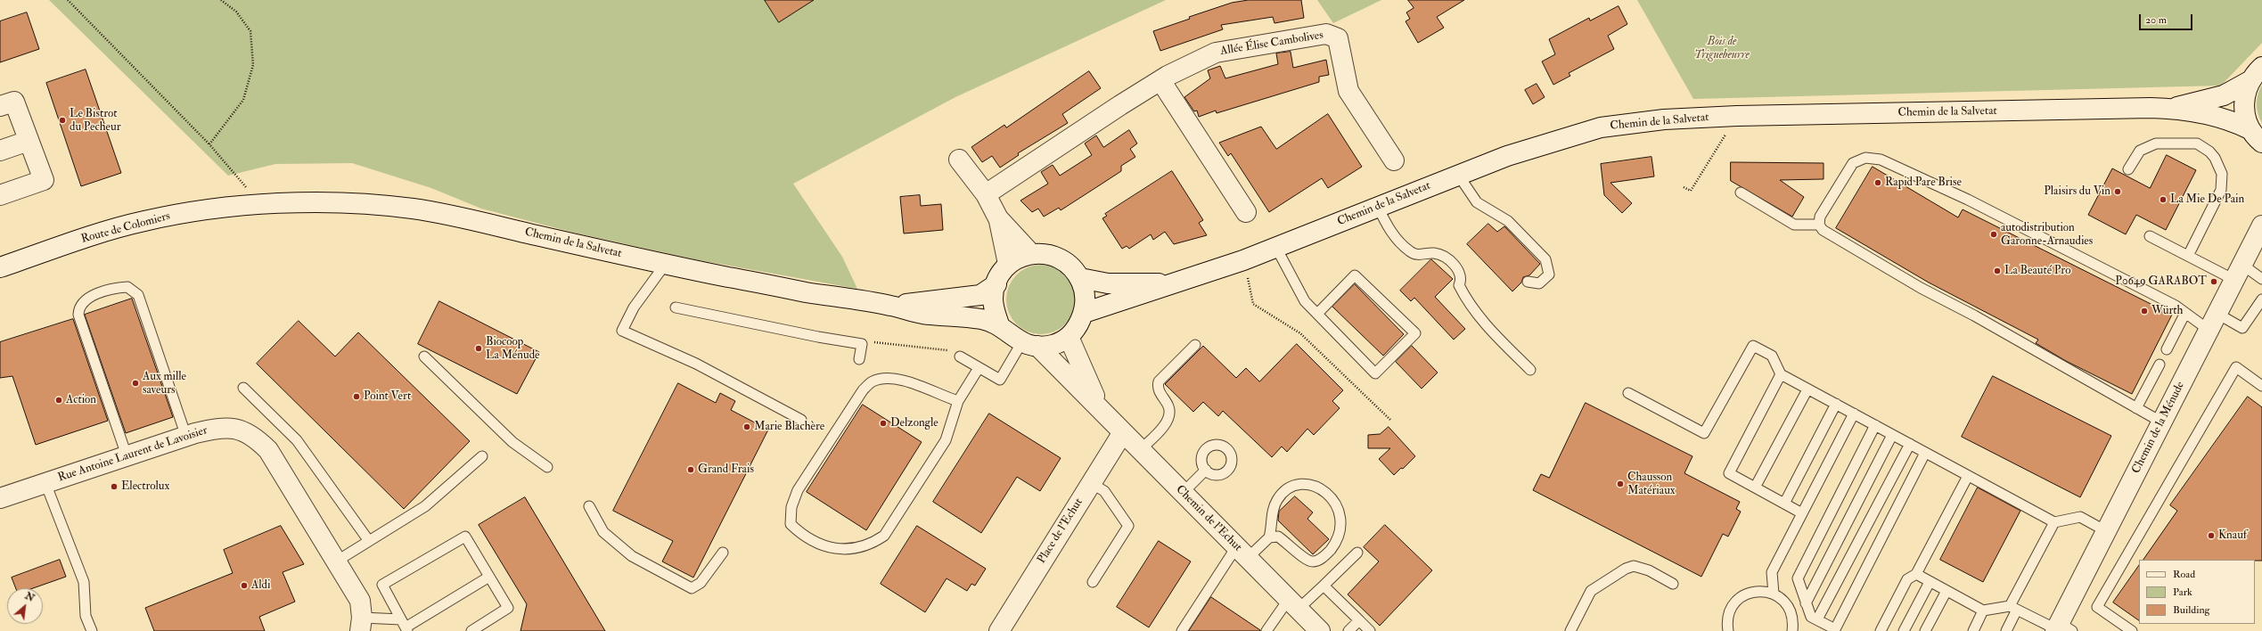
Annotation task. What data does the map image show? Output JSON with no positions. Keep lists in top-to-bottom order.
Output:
{
  "streets": {
    "main road": [
      "Allée Élise Cambolives",
      "Chemin de la Salvetat",
      "Route de Colomiers",
      "Chemin de la Ménude",
      "Rue Antoine Laurent de Lavoisier",
      "Chemin de l'Echut",
      "Place de l'Echut"
    ]
  },
  "crossings": [
    ["Chemin de la Salvetat", "Route de Colomiers"],
    ["Chemin de la Salvetat", "Chemin de l'Echut"],
    ["Chemin de l'Echut", "Place de l'Echut"]
  ],
  "parks": ["Bois de Triguebeurre"],
  "places": [
    "Le Bistrot du Pecheur",
    "Rapid Pare Brise",
    "Plaisirs du Vin",
    "La Mie De Pain",
    "autodistribution Garonne-Arnaudies",
    "La Beauté Pro",
    "P0649 GARABOT",
    "Würth",
    "Biocoop La Ménude",
    "Aux mille saveurs",
    "Point Vert",
    "Action",
    "Delzongle",
    "Marie Blachère",
    "Grand Frais",
    "Chausson Matériaux",
    "Electrolux",
    "Knauf",
    "Aldi"
  ],
  "legend": ["Road", "Park", "Building"],
  "scale_bar": "20 m",
  "north": "top right"
}
